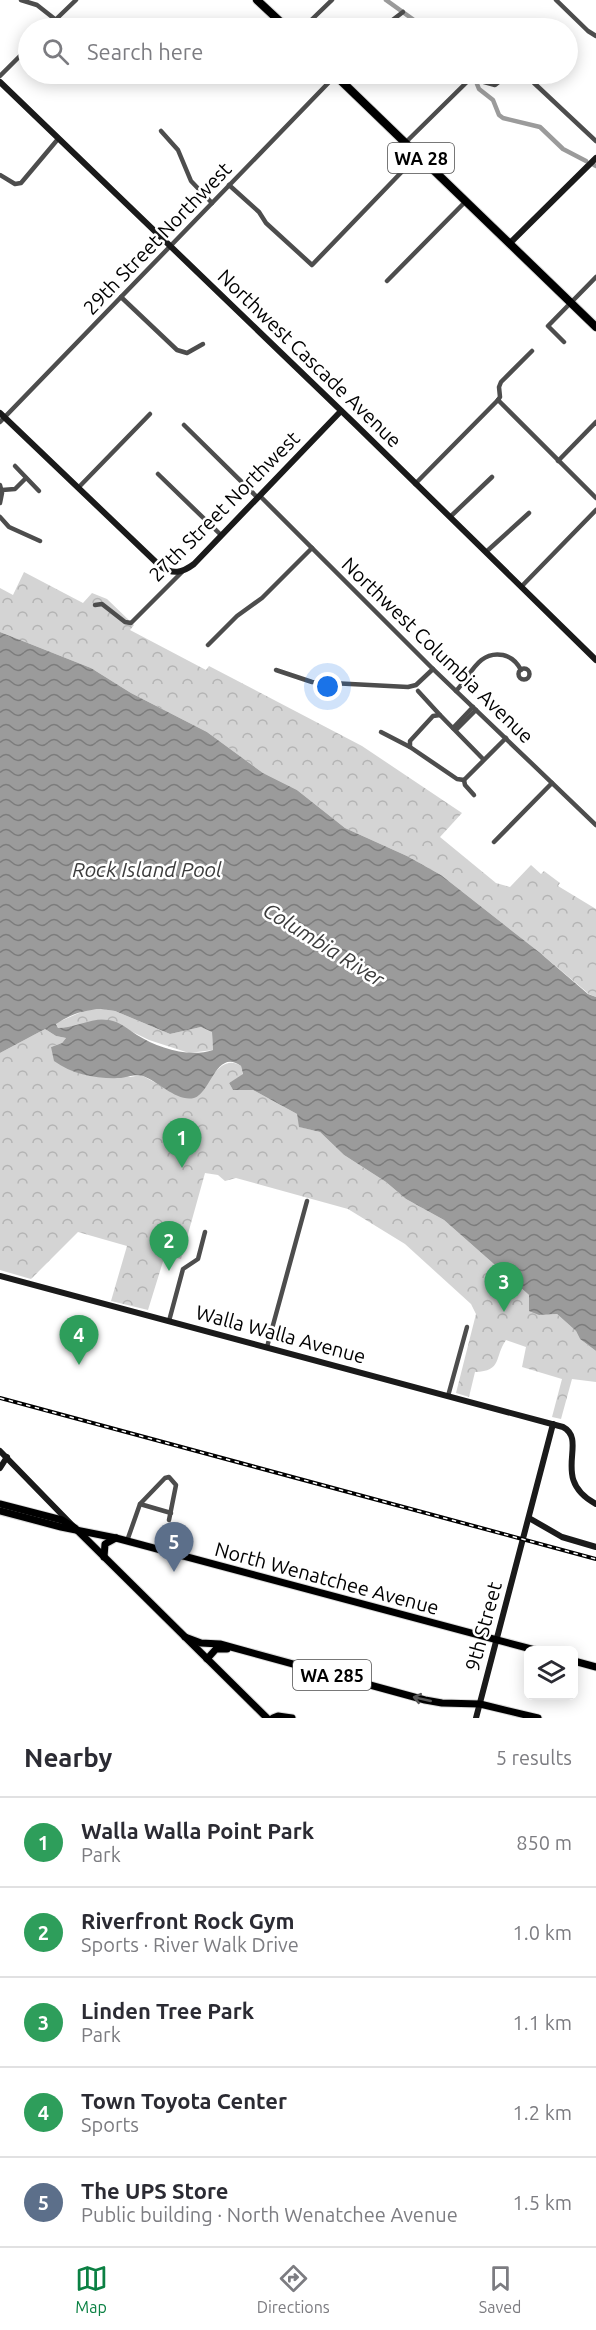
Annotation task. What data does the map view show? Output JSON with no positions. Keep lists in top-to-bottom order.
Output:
{
  "streets": {
    "highway": ["WA 28"],
    "main road": ["North Wenatchee Avenue", "WA 285"],
    "street": [
      "29th Street Northwest",
      "Northwest Cascade Avenue",
      "27th Street Northwest",
      "Northwest Columbia Avenue",
      "Walla Walla Avenue",
      "9th Street"
    ]
  },
  "crossings": [
    ["29th Street Northwest", "Northwest Cascade Avenue"],
    ["Northwest Cascade Avenue", "27th Street Northwest"],
    ["27th Street Northwest", "Northwest Columbia Avenue"],
    ["Walla Walla Avenue", "9th Street"],
    ["North Wenatchee Avenue", "9th Street"],
    ["9th Street", "WA 285"]
  ],
  "water": ["Rock Island Pool", "Columbia River"],
  "page": {
    "search": "Search here",
    "pins": [
      "1",
      "2",
      "3",
      "4",
      "5"
    ],
    "heading": ["Nearby", "5 results"],
    "list": [
      {
        "mark": "1",
        "name": "Walla Walla Point Park",
        "note": "Park",
        "value": "850 m"
      },
      {
        "mark": "2",
        "name": "Riverfront Rock Gym",
        "note": "Sports · River Walk Drive",
        "value": "1.0 km"
      },
      {
        "mark": "3",
        "name": "Linden Tree Park",
        "note": "Park",
        "value": "1.1 km"
      },
      {
        "mark": "4",
        "name": "Town Toyota Center",
        "note": "Sports",
        "value": "1.2 km"
      },
      {
        "mark": "5",
        "name": "The UPS Store",
        "note": "Public building · North Wenatchee Avenue",
        "value": "1.5 km"
      }
    ],
    "nav": ["Map", "Directions", "Saved"]
  }
}
